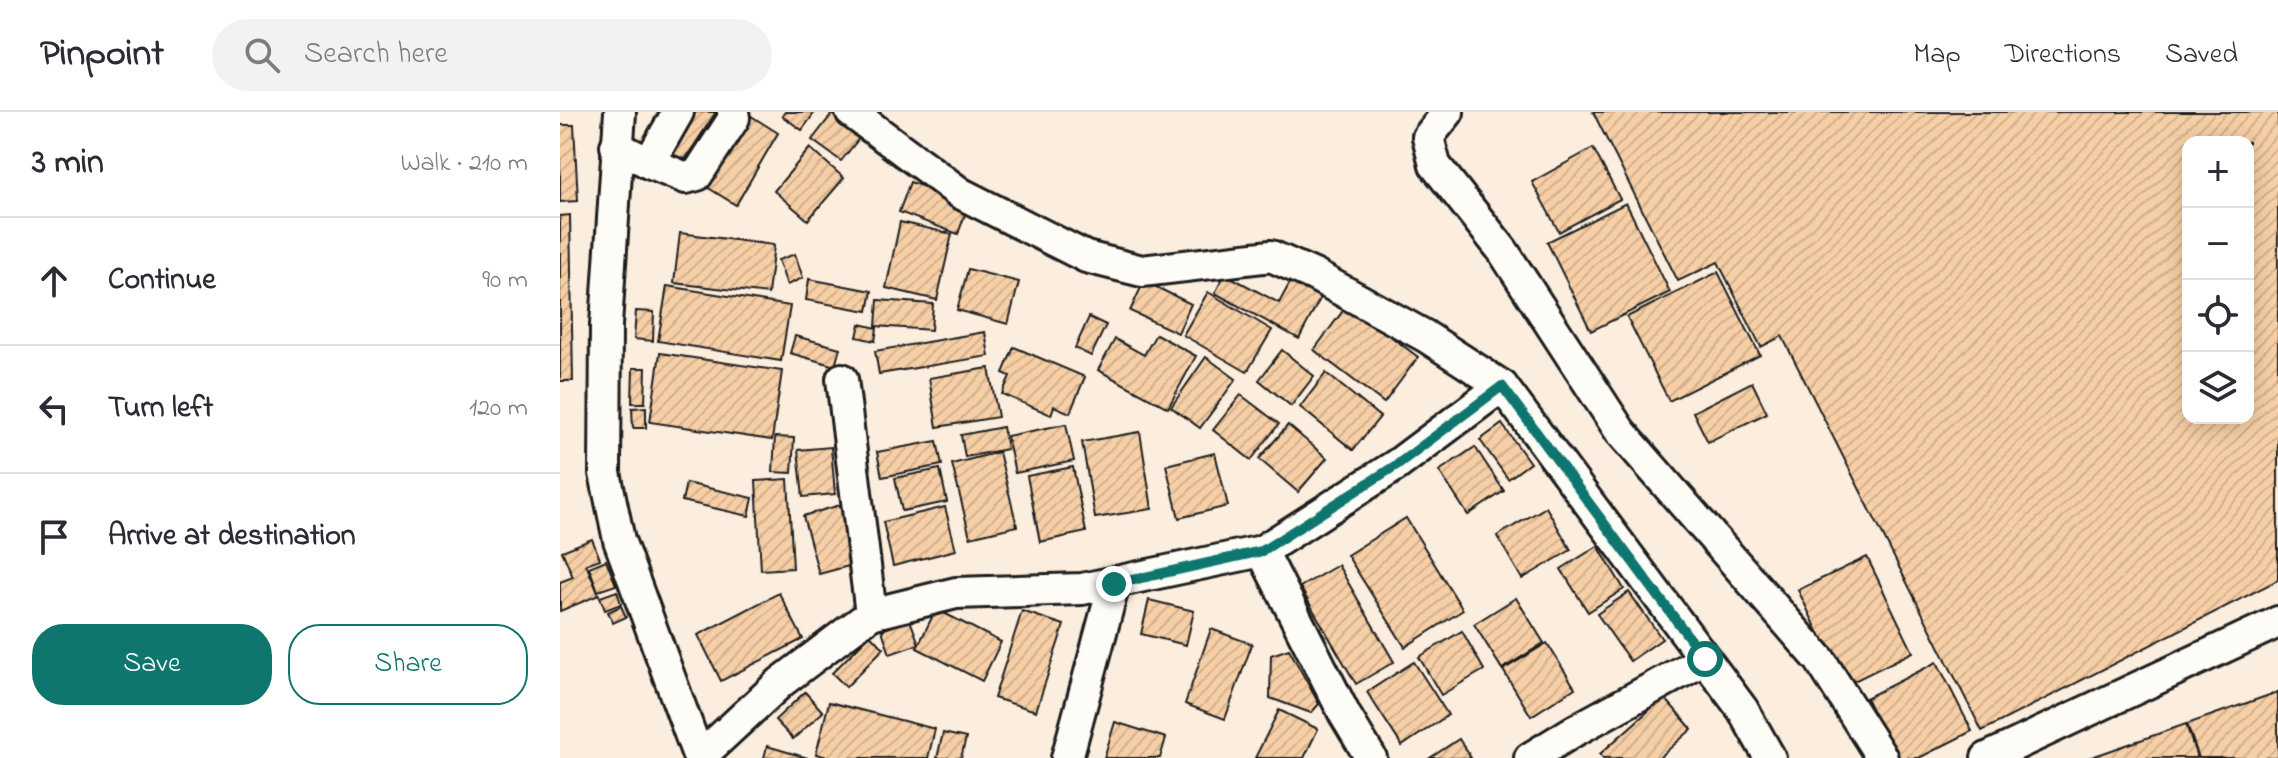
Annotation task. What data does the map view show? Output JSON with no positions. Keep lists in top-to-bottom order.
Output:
{
  "page": {
    "header": "Pinpoint",
    "search": "Search here",
    "nav": ["Map", "Directions", "Saved"],
    "heading": ["3 min", "Walk · 210 m"],
    "map_buttons": ["+", "−"],
    "list": [
      ["Continue", "90 m"],
      ["Turn left", "120 m"],
      "Arrive at destination"
    ],
    "buttons": ["Save", "Share"]
  }
}
